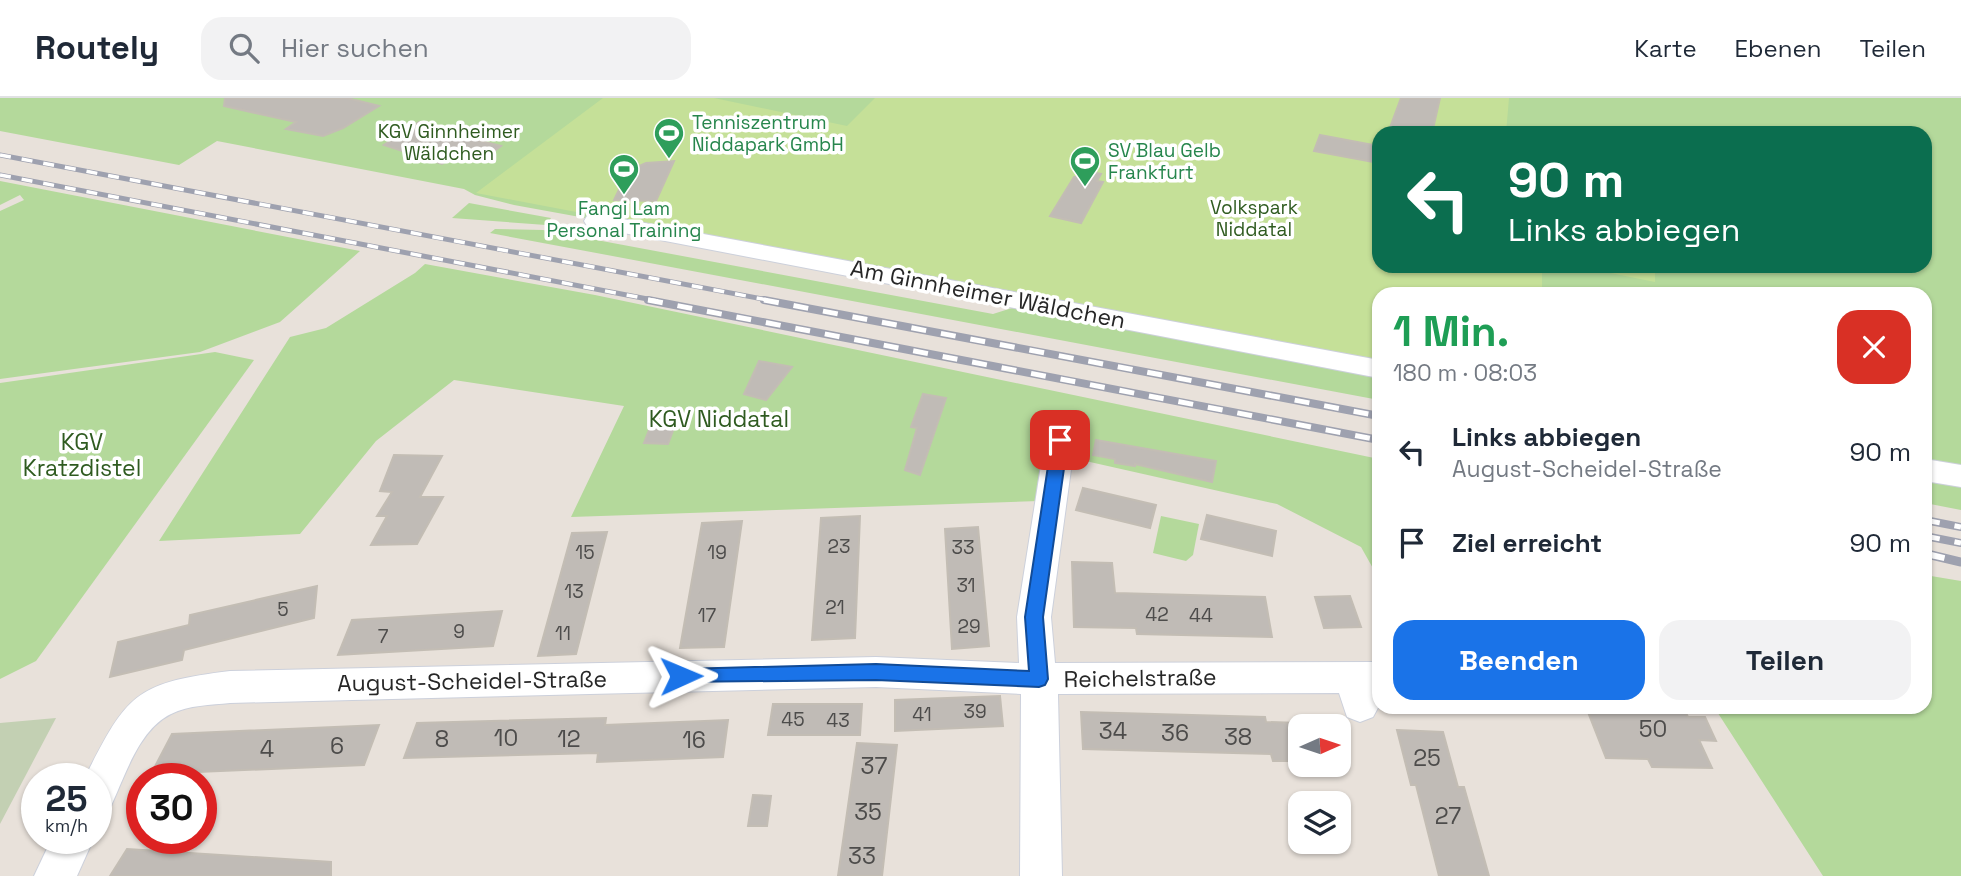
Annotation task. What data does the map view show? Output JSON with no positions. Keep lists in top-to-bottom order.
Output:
{
  "streets": {
    "street": ["Am Ginnheimer Wäldchen", "Reichelstraße", "August-Scheidel-Straße"]
  },
  "crossings": [
    ["Reichelstraße", "August-Scheidel-Straße"]
  ],
  "parks": [
    "KGV Ginnheimer Wäldchen",
    "Volkspark Niddatal",
    "KGV Niddatal",
    "KGV Kratzdistel"
  ],
  "places": {
    "sports": ["Tenniszentrum Niddapark GmbH", "SV Blau Gelb Frankfurt", "Fangi Lam Personal Training"]
  },
  "house_numbers": [
    "23",
    "33",
    "15",
    "19",
    "31",
    "13",
    "21",
    "5",
    "42",
    "17",
    "44",
    "29",
    "9",
    "11",
    "7",
    "39",
    "41",
    "45",
    "43",
    "50",
    "34",
    "36",
    "38",
    "10",
    "8",
    "12",
    "16",
    "6",
    "4",
    "25",
    "37",
    "35",
    "27",
    "33"
  ],
  "north": "right",
  "page": {
    "header": "Routely",
    "search": "Hier suchen",
    "nav": ["Karte", "Ebenen", "Teilen"],
    "turn": ["90 m", "Links abbiegen"],
    "heading": ["1 Min.", "180 m · 08:03"],
    "list": [
      {
        "name": "Links abbiegen",
        "note": "August-Scheidel-Straße",
        "value": "90 m"
      },
      {
        "name": "Ziel erreicht",
        "value": "90 m"
      }
    ],
    "buttons": ["Beenden", "Teilen"],
    "speed": "25 km/h",
    "limit": "30"
  }
}
